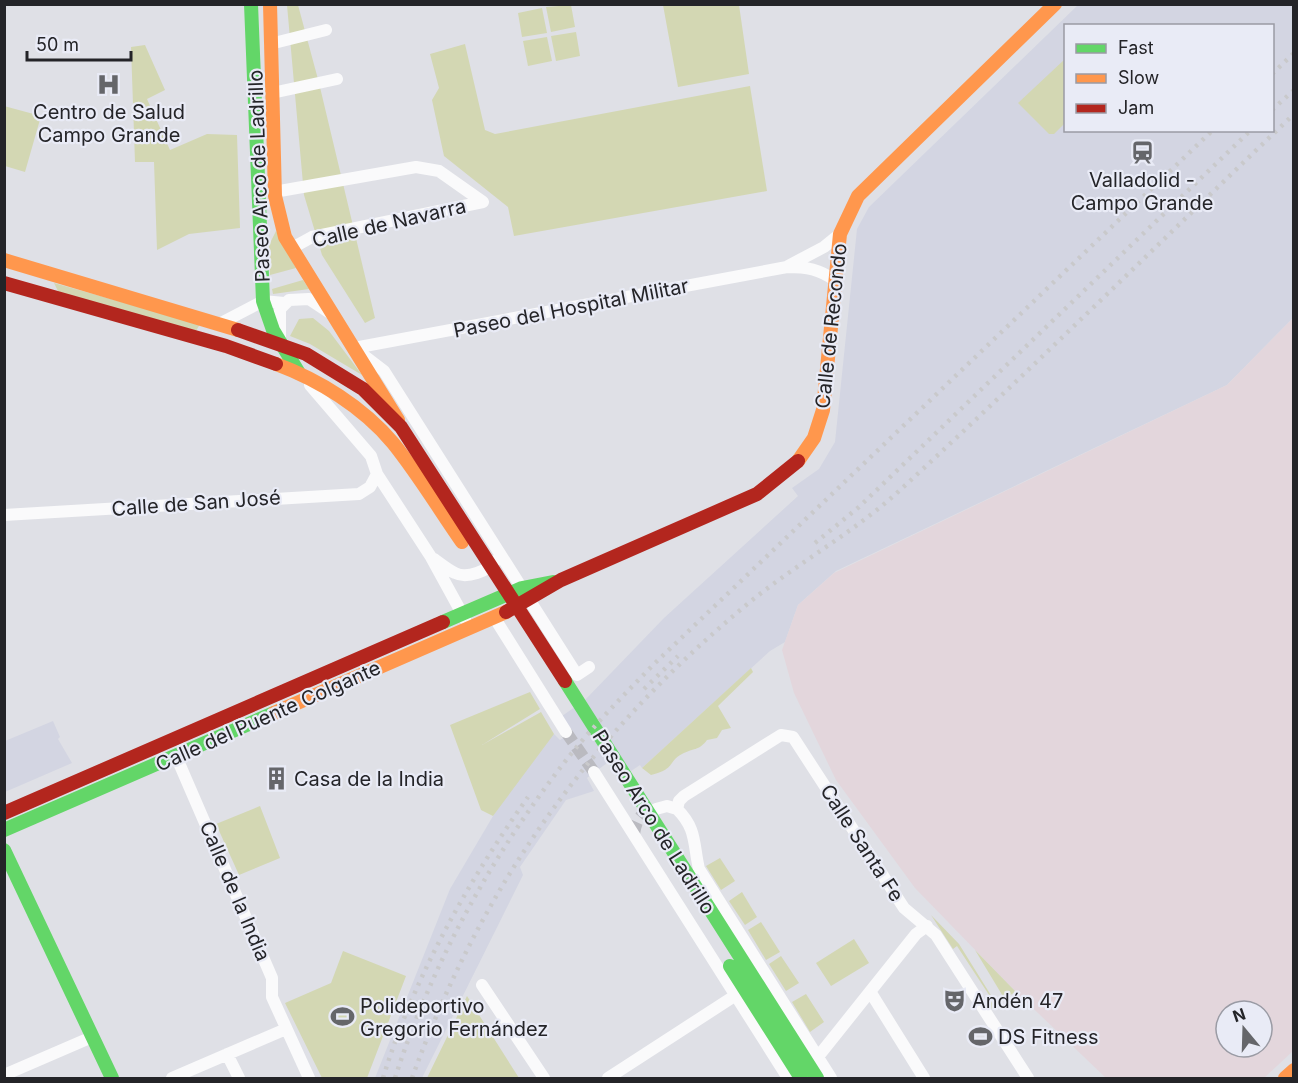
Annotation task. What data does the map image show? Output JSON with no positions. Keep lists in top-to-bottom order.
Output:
{
  "streets": {
    "street": [
      "Paseo Arco de Ladrillo",
      "Calle de Navarra",
      "Paseo del Hospital Militar",
      "Calle de Recondo",
      "Calle de San José",
      "Calle del Puente Colgante",
      "Calle Santa Fe",
      "Calle de la India"
    ]
  },
  "crossings": [
    ["Paseo Arco de Ladrillo", "Calle de Navarra"],
    ["Paseo Arco de Ladrillo", "Paseo del Hospital Militar"],
    ["Paseo Arco de Ladrillo", "Calle de Recondo"],
    ["Paseo Arco de Ladrillo", "Calle de San José"],
    ["Paseo Arco de Ladrillo", "Calle del Puente Colgante"],
    ["Paseo del Hospital Militar", "Calle de Recondo"],
    ["Calle de Recondo", "Calle del Puente Colgante"],
    ["Calle del Puente Colgante", "Calle de la India"]
  ],
  "places": {
    "hospital": ["Centro de Salud Campo Grande"],
    "station": ["Valladolid - Campo Grande"],
    "building": ["Casa de la India"],
    "theatre": ["Andén 47"],
    "sports": ["Polideportivo Gregorio Fernández", "DS Fitness"]
  },
  "legend": ["Fast", "Slow", "Jam"],
  "scale_bar": "50 m",
  "north": "top"
}
